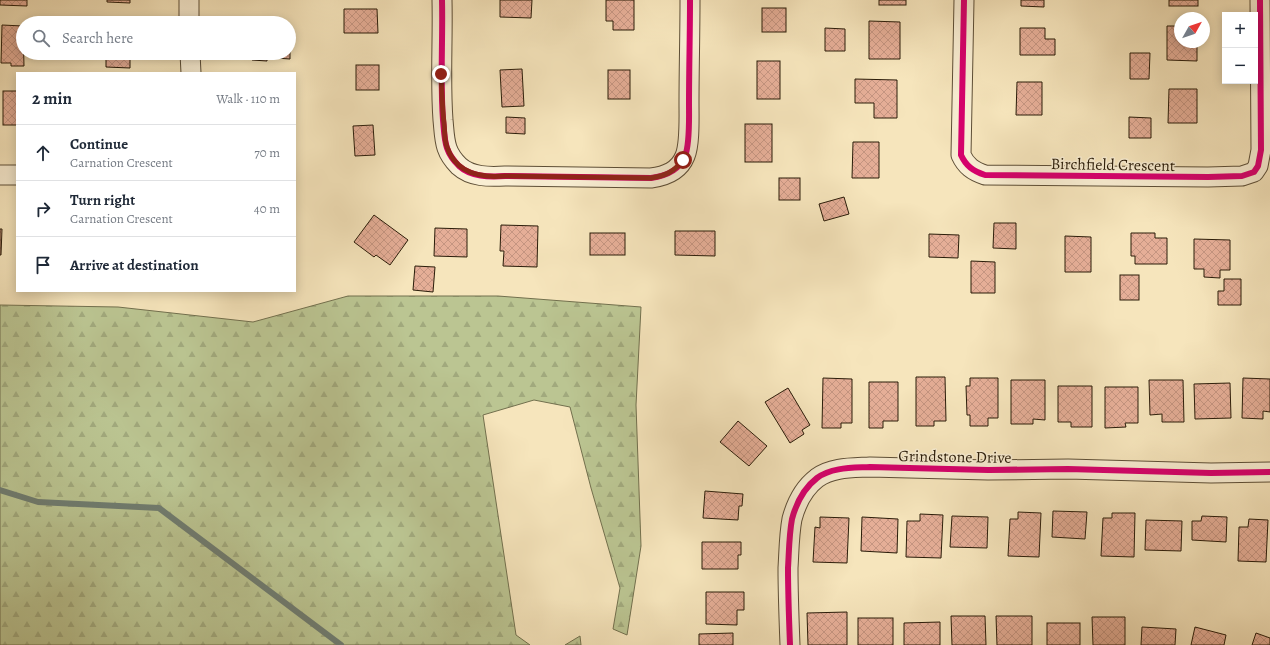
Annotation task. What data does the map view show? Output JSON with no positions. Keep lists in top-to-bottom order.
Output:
{
  "streets": {
    "street": ["Birchfield Crescent", "Grindstone Drive"]
  },
  "north": "top right",
  "page": {
    "map_buttons": ["+", "−"],
    "search": "Search here",
    "heading": ["2 min", "Walk · 110 m"],
    "list": [
      ["Continue", "Carnation Crescent", "70 m"],
      ["Turn right", "Carnation Crescent", "40 m"],
      "Arrive at destination"
    ]
  }
}
